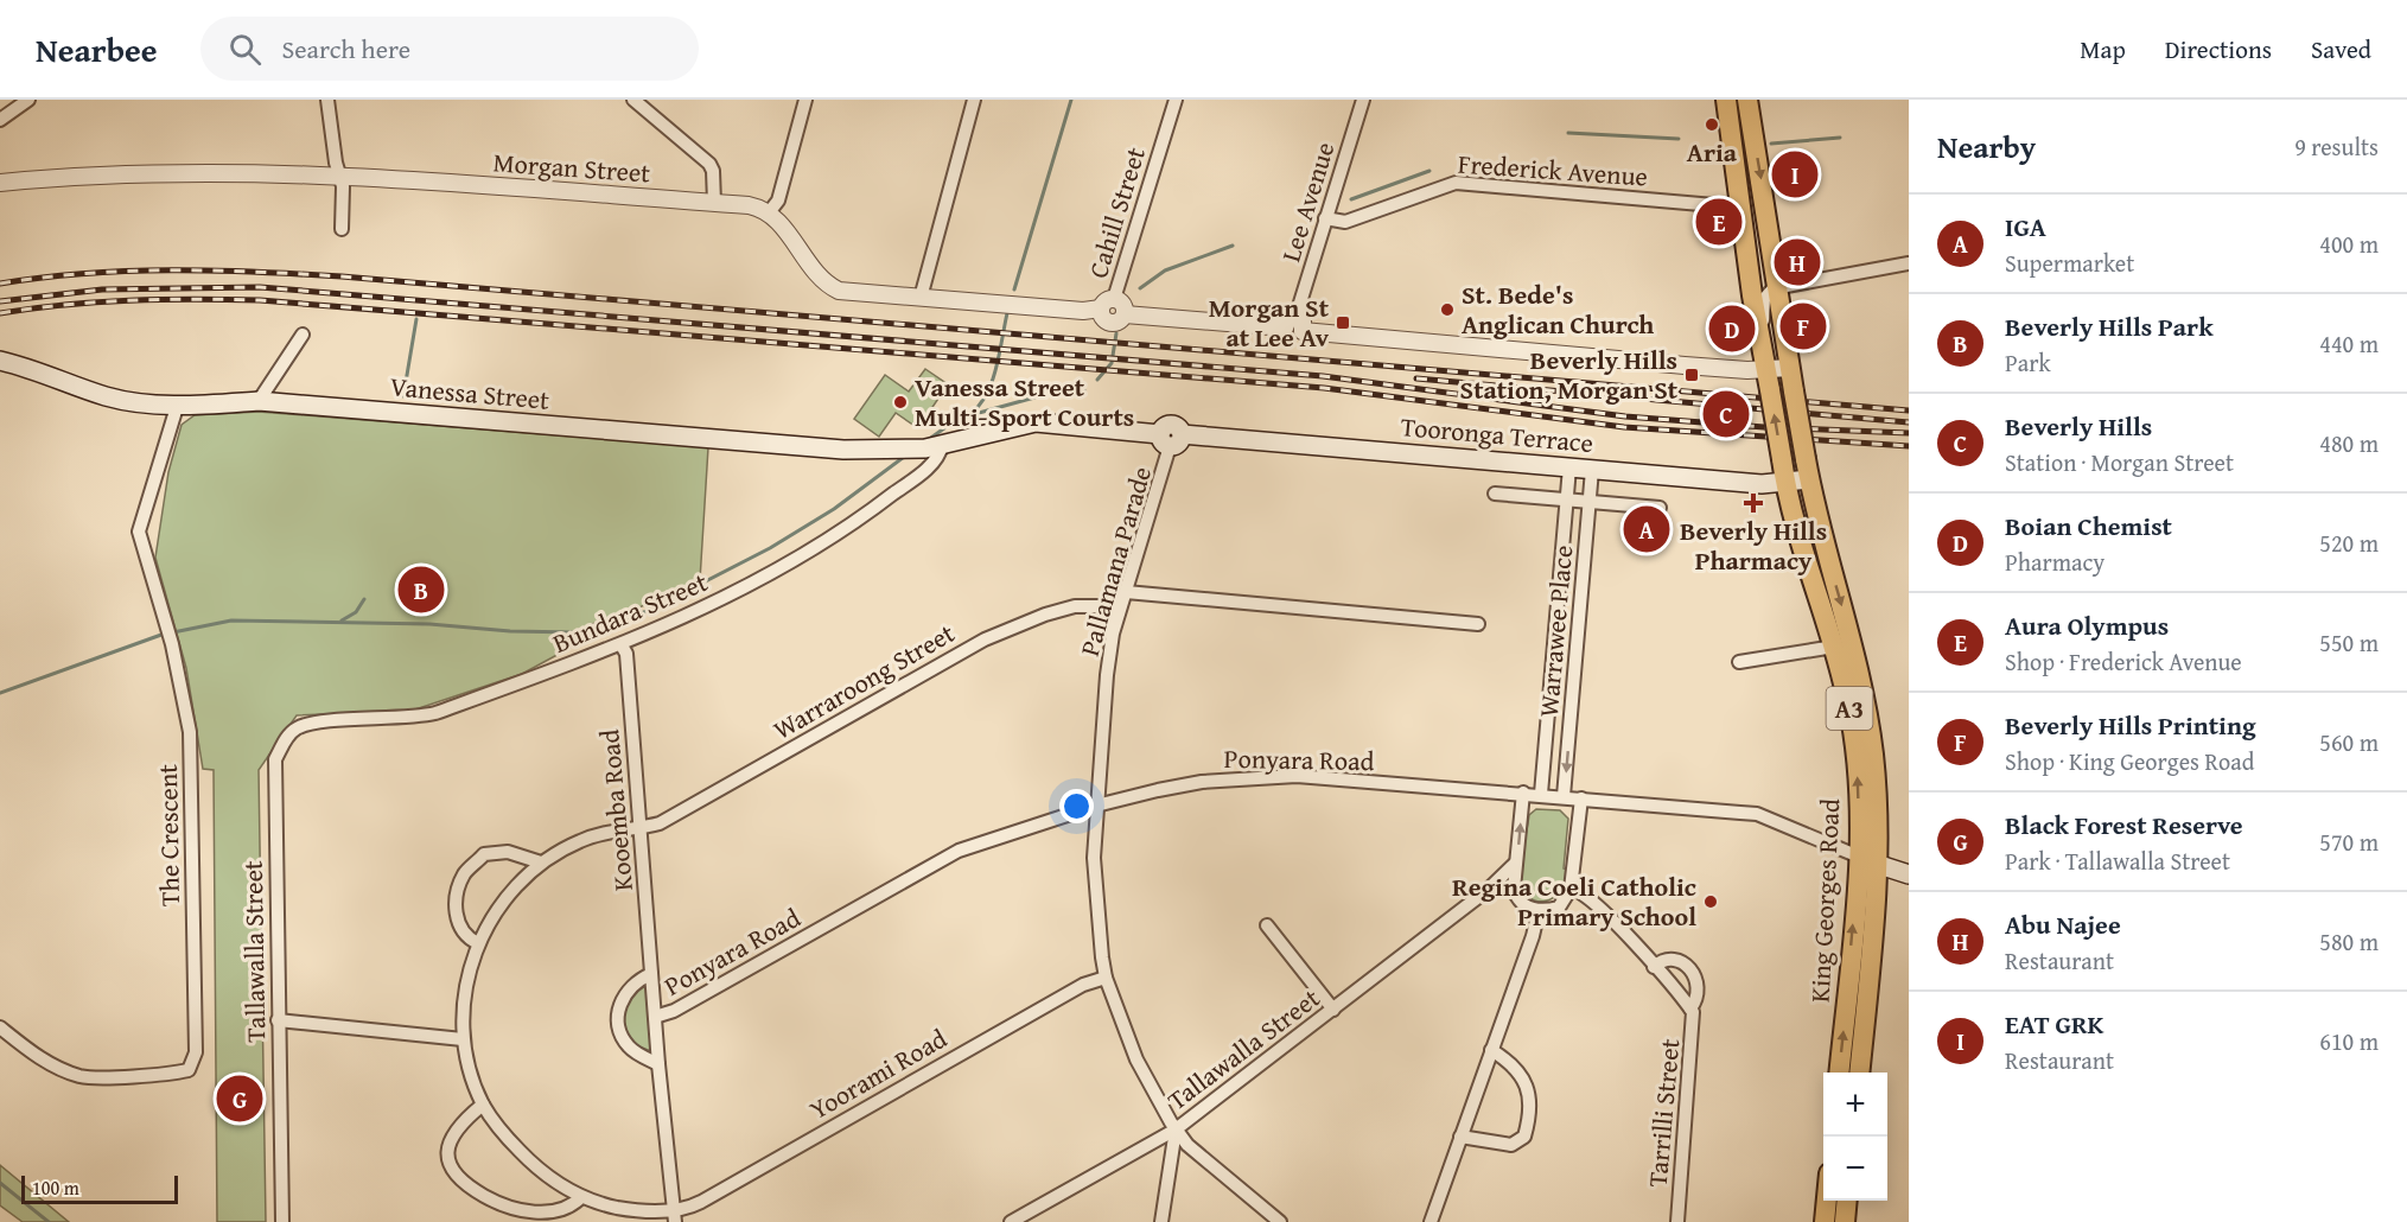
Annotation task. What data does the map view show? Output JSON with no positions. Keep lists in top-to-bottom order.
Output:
{
  "streets": {
    "highway": ["A3", "King Georges Road"],
    "main road": ["Vanessa Street", "Tooronga Terrace"],
    "street": [
      "Morgan Street",
      "Frederick Avenue",
      "Lee Avenue",
      "Cahill Street",
      "Pallamana Parade",
      "Bundara Street",
      "Warrawee Place",
      "Warraroong Street",
      "Ponyara Road",
      "Kooemba Road",
      "The Crescent",
      "Tallawalla Street",
      "Yoorami Road",
      "Tarrilli Street"
    ]
  },
  "crossings": [
    ["Frederick Avenue", "Lee Avenue"],
    ["Frederick Avenue", "King Georges Road"],
    ["Vanessa Street", "Tooronga Terrace"],
    ["Vanessa Street", "Bundara Street"],
    ["Vanessa Street", "The Crescent"],
    ["Tooronga Terrace", "Pallamana Parade"],
    ["Tooronga Terrace", "Bundara Street"],
    ["Tooronga Terrace", "Warrawee Place"],
    ["Tooronga Terrace", "King Georges Road"],
    ["Pallamana Parade", "Warraroong Street"],
    ["Pallamana Parade", "Ponyara Road"],
    ["Pallamana Parade", "Tallawalla Street"],
    ["Pallamana Parade", "Yoorami Road"],
    ["Bundara Street", "Kooemba Road"],
    ["Bundara Street", "Tallawalla Street"],
    ["Warrawee Place", "Ponyara Road"],
    ["Warraroong Street", "Kooemba Road"],
    ["Ponyara Road", "Kooemba Road"],
    ["Ponyara Road", "King Georges Road"],
    ["Kooemba Road", "Yoorami Road"]
  ],
  "places": {
    "other": [
      "Aria",
      "St. Bede's Anglican Church",
      "Vanessa Street Multi-Sport Courts",
      "Regina Coeli Catholic Primary School"
    ],
    "transit": ["Morgan St at Lee Av", "Beverly Hills Station, Morgan St"],
    "health": ["Beverly Hills Pharmacy"]
  },
  "scale_bar": "100 m",
  "page": {
    "header": "Nearbee",
    "search": "Search here",
    "nav": ["Map", "Directions", "Saved"],
    "heading": ["Nearby", "9 results"],
    "pins": [
      "I",
      "E",
      "H",
      "F",
      "D",
      "C",
      "A",
      "B",
      "G"
    ],
    "list": [
      {
        "mark": "A",
        "name": "IGA",
        "note": "Supermarket",
        "value": "400 m"
      },
      {
        "mark": "B",
        "name": "Beverly Hills Park",
        "note": "Park",
        "value": "440 m"
      },
      {
        "mark": "C",
        "name": "Beverly Hills",
        "note": "Station · Morgan Street",
        "value": "480 m"
      },
      {
        "mark": "D",
        "name": "Boian Chemist",
        "note": "Pharmacy",
        "value": "520 m"
      },
      {
        "mark": "E",
        "name": "Aura Olympus",
        "note": "Shop · Frederick Avenue",
        "value": "550 m"
      },
      {
        "mark": "F",
        "name": "Beverly Hills Printing",
        "note": "Shop · King Georges Road",
        "value": "560 m"
      },
      {
        "mark": "G",
        "name": "Black Forest Reserve",
        "note": "Park · Tallawalla Street",
        "value": "570 m"
      },
      {
        "mark": "H",
        "name": "Abu Najee",
        "note": "Restaurant",
        "value": "580 m"
      },
      {
        "mark": "I",
        "name": "EAT GRK",
        "note": "Restaurant",
        "value": "610 m"
      }
    ],
    "map_buttons": ["+", "−"],
    "scale": "100 m"
  }
}
